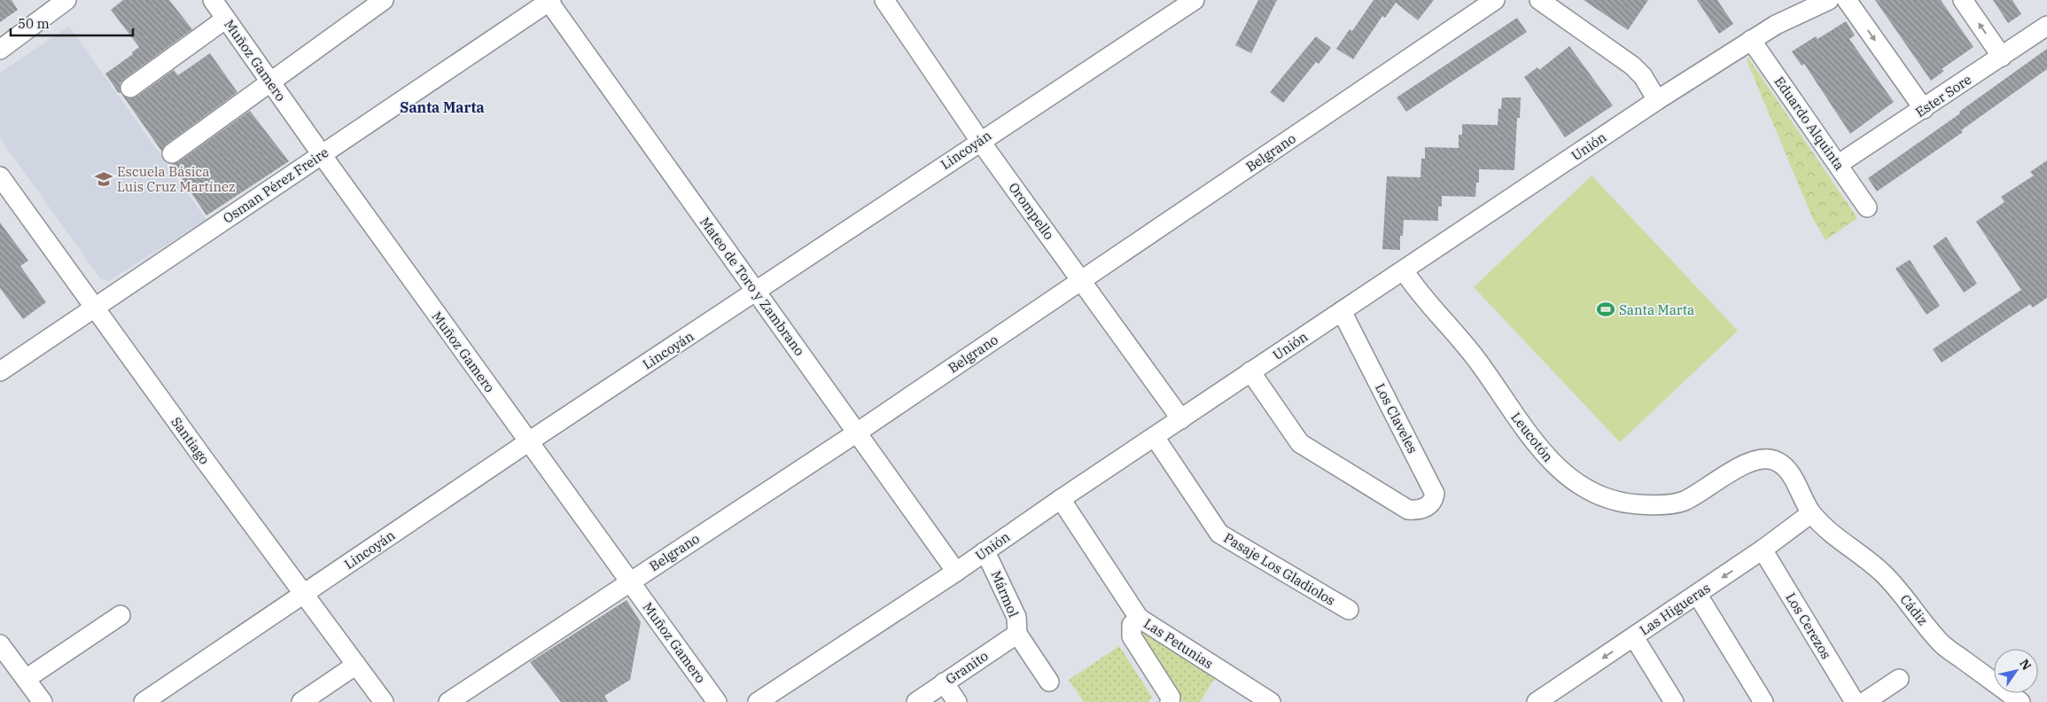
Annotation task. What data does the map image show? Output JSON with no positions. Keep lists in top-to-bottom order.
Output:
{
  "streets": {
    "street": [
      "Muñoz Gamero",
      "Ester Sore",
      "Eduardo Alquinta",
      "Unión",
      "Lincoyán",
      "Belgrano",
      "Osman Pérez Freire",
      "Orompello",
      "Mateo de Toro y Zambrano",
      "Los Claveles",
      "Leucotón",
      "Santiago",
      "Pasaje Los Gladiolos",
      "Mármol",
      "Las Higueras",
      "Cádiz",
      "Los Cerezos",
      "Las Petunias",
      "Granito"
    ]
  },
  "crossings": [
    ["Muñoz Gamero", "Lincoyán"],
    ["Muñoz Gamero", "Belgrano"],
    ["Muñoz Gamero", "Osman Pérez Freire"],
    ["Ester Sore", "Eduardo Alquinta"],
    ["Eduardo Alquinta", "Unión"],
    ["Unión", "Orompello"],
    ["Unión", "Mateo de Toro y Zambrano"],
    ["Unión", "Los Claveles"],
    ["Unión", "Leucotón"],
    ["Unión", "Pasaje Los Gladiolos"],
    ["Unión", "Mármol"],
    ["Unión", "Las Petunias"],
    ["Lincoyán", "Orompello"],
    ["Lincoyán", "Mateo de Toro y Zambrano"],
    ["Lincoyán", "Santiago"],
    ["Belgrano", "Orompello"],
    ["Belgrano", "Mateo de Toro y Zambrano"],
    ["Osman Pérez Freire", "Mateo de Toro y Zambrano"],
    ["Osman Pérez Freire", "Santiago"],
    ["Leucotón", "Las Higueras"],
    ["Leucotón", "Cádiz"],
    ["Mármol", "Granito"],
    ["Las Higueras", "Cádiz"],
    ["Las Higueras", "Los Cerezos"]
  ],
  "one_way": ["Las Higueras"],
  "districts": ["Santa Marta"],
  "places": {
    "school or university": ["Escuela Básica Luis Cruz Martínez"],
    "sports": ["Santa Marta"]
  },
  "scale_bar": "50 m",
  "north": "top right"
}
